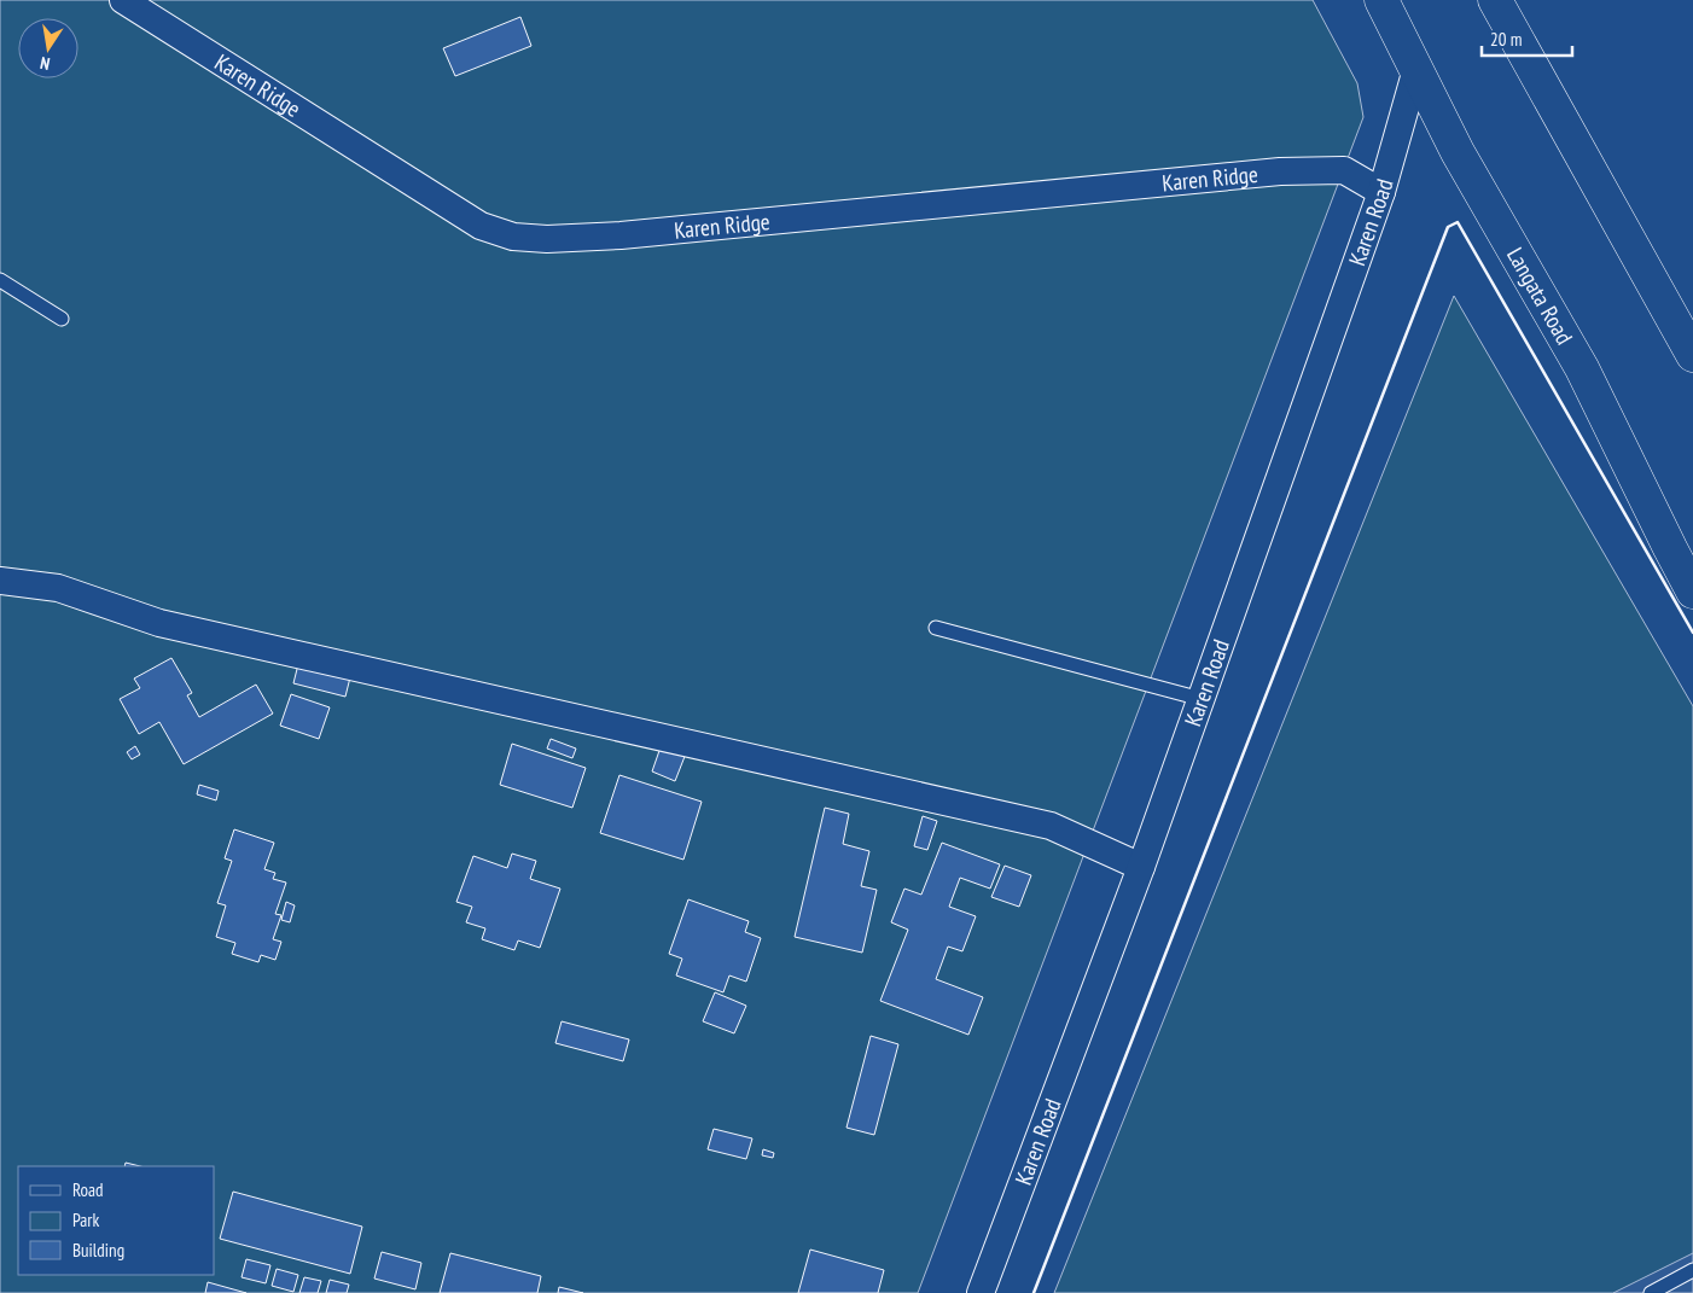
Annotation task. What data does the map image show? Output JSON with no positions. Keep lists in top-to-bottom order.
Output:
{
  "streets": {
    "main road": ["Langata Road"],
    "street": ["Karen Ridge", "Karen Road"]
  },
  "crossings": [
    ["Karen Ridge", "Karen Road"],
    ["Karen Road", "Langata Road"]
  ],
  "legend": ["Road", "Park", "Building"],
  "scale_bar": "20 m",
  "north": "bottom"
}
